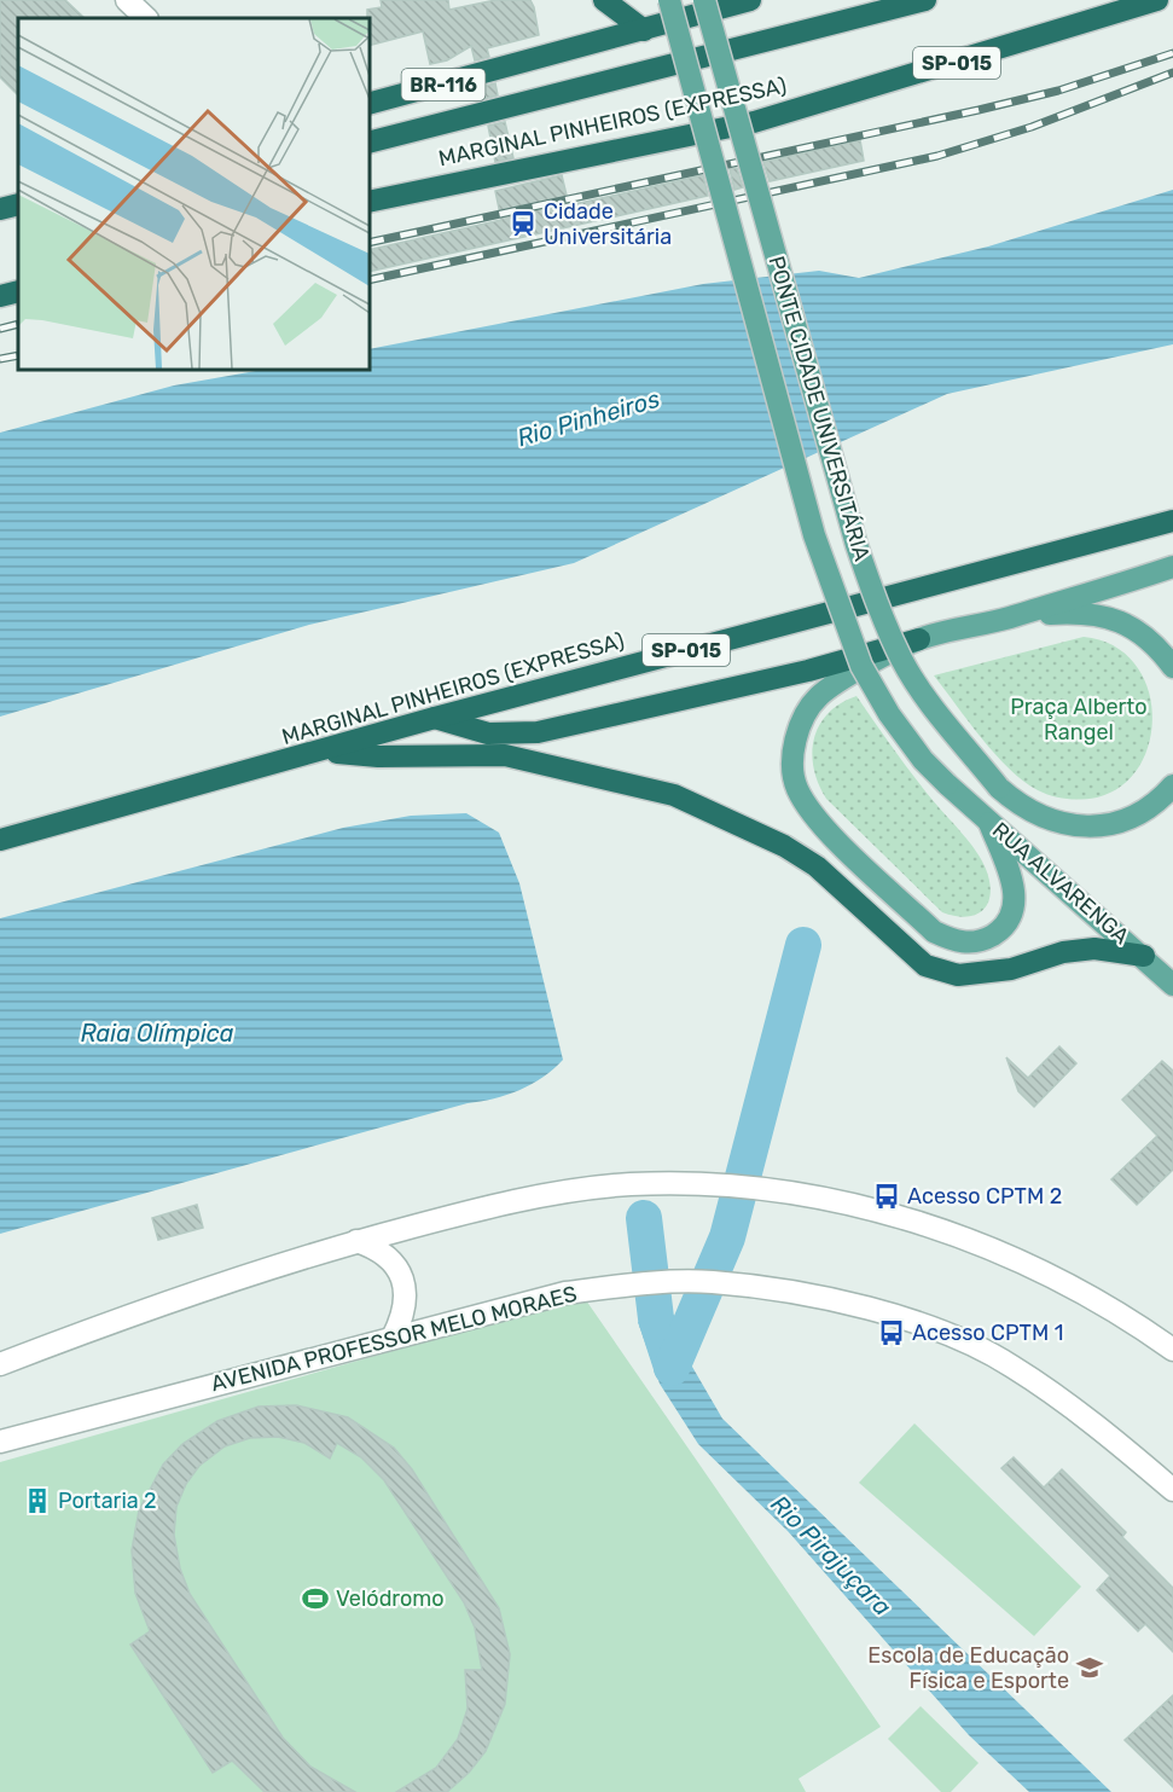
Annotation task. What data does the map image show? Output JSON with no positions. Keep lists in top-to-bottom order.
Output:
{
  "streets": {
    "highway": ["SP-015", "BR-116", "MARGINAL PINHEIROS (EXPRESSA)"],
    "main road": ["PONTE CIDADE UNIVERSITÁRIA", "RUA ALVARENGA"],
    "street": ["AVENIDA PROFESSOR MELO MORAES"]
  },
  "crossings": [
    ["PONTE CIDADE UNIVERSITÁRIA", "RUA ALVARENGA"]
  ],
  "water": ["Rio Pinheiros", "Raia Olímpica", "Rio Pirajuçara"],
  "parks": ["Praça Alberto Rangel"],
  "places": {
    "station": ["Cidade Universitária"],
    "bus stop": ["Acesso CPTM 2", "Acesso CPTM 1"],
    "building": ["Portaria 2"],
    "sports": ["Velódromo"],
    "school or university": ["Escola de Educação Física e Esporte"]
  }
}
